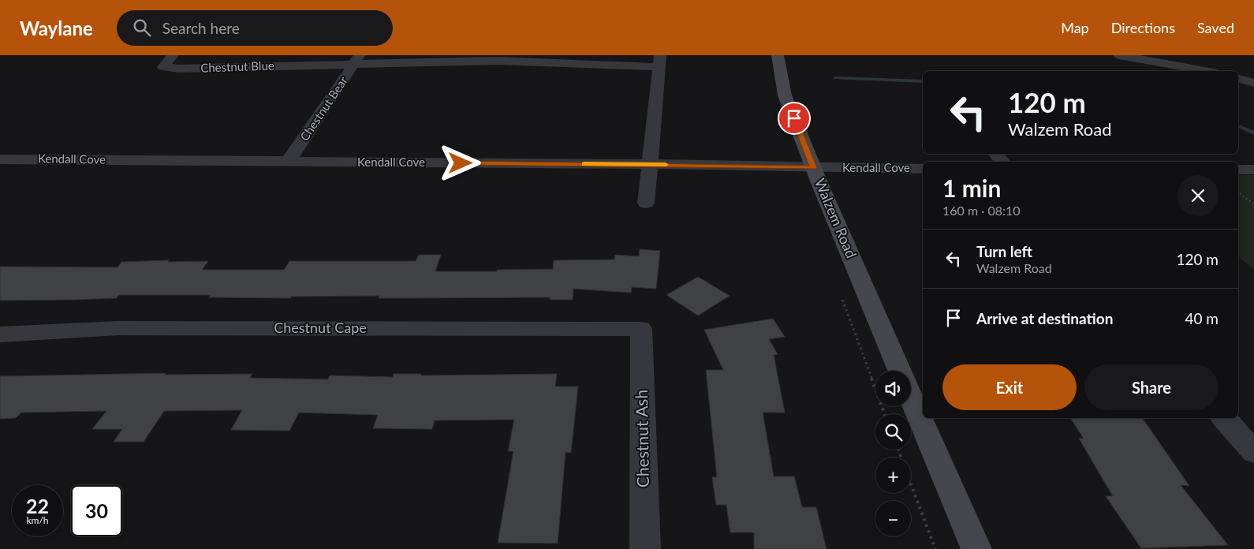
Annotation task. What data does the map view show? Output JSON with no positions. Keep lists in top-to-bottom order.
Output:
{
  "streets": {
    "street": [
      "Chestnut Blue",
      "Chestnut Bear",
      "Kendall Cove",
      "Walzem Road",
      "Chestnut Cape",
      "Chestnut Ash"
    ]
  },
  "crossings": [
    ["Chestnut Blue", "Chestnut Bear"],
    ["Chestnut Bear", "Kendall Cove"],
    ["Kendall Cove", "Walzem Road"],
    ["Chestnut Cape", "Chestnut Ash"]
  ],
  "page": {
    "header": "Waylane",
    "search": "Search here",
    "nav": ["Map", "Directions", "Saved"],
    "turn": ["120 m", "Walzem Road"],
    "heading": ["1 min", "160 m · 08:10"],
    "list": [
      {
        "name": "Turn left",
        "note": "Walzem Road",
        "value": "120 m"
      },
      {
        "name": "Arrive at destination",
        "value": "40 m"
      }
    ],
    "buttons": ["Exit", "Share"],
    "map_buttons": ["+", "−"],
    "speed": "22 km/h",
    "limit": "30"
  }
}
